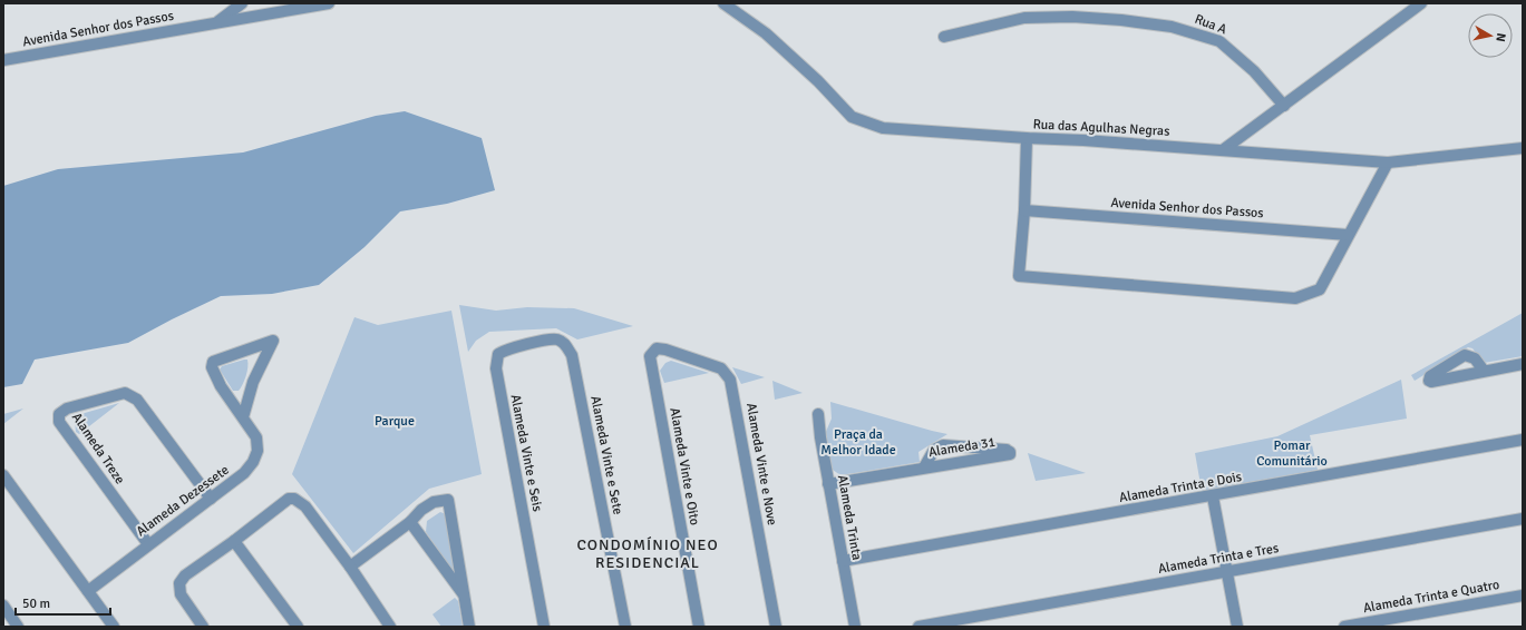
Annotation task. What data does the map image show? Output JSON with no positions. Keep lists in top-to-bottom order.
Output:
{
  "streets": {
    "street": [
      "Rua A",
      "Avenida Senhor dos Passos",
      "Rua das Agulhas Negras",
      "Alameda 31",
      "Alameda Treze",
      "Alameda Vinte e Seis",
      "Alameda Vinte e Sete",
      "Alameda Vinte e Nove",
      "Alameda Vinte e Oito",
      "Alameda Trinta e Dois",
      "Alameda Dezessete",
      "Alameda Trinta",
      "Alameda Trinta e Tres",
      "Alameda Trinta e Quatro"
    ]
  },
  "crossings": [
    ["Alameda Treze", "Alameda Dezessete"],
    ["Alameda Vinte e Seis", "Alameda Vinte e Sete"],
    ["Alameda Vinte e Nove", "Alameda Vinte e Oito"],
    ["Alameda Trinta e Dois", "Alameda Trinta"]
  ],
  "districts": ["CONDOMÍNIO NEO RESIDENCIAL"],
  "parks": ["Parque", "Praça da Melhor Idade", "Pomar Comunitário"],
  "scale_bar": "50 m",
  "north": "right"
}
